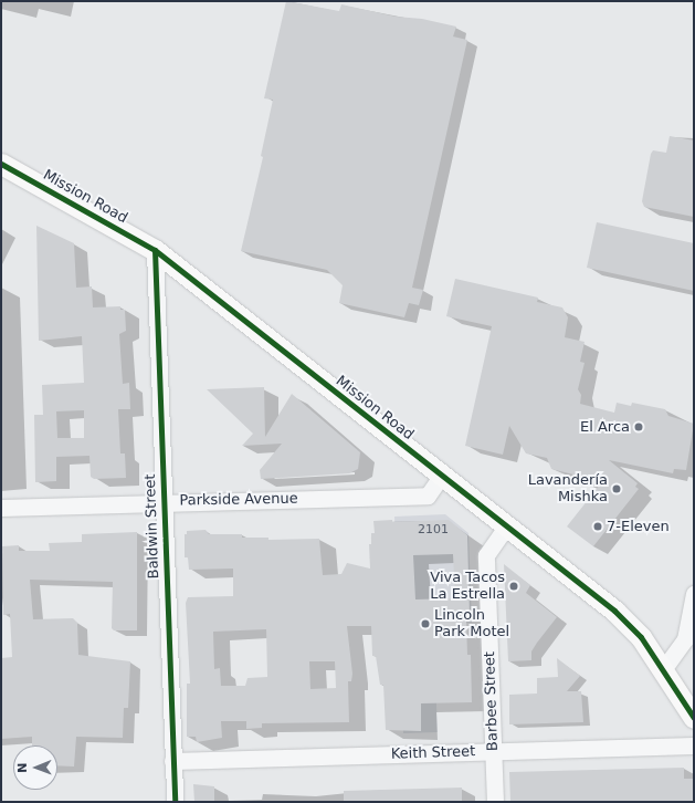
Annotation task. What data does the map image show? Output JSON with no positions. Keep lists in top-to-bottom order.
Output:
{
  "streets": {
    "main road": ["Mission Road"],
    "street": [
      "Parkside Avenue",
      "Baldwin Street",
      "Barbee Street",
      "Keith Street"
    ]
  },
  "crossings": [
    ["Mission Road", "Parkside Avenue"],
    ["Mission Road", "Baldwin Street"],
    ["Mission Road", "Barbee Street"],
    ["Parkside Avenue", "Baldwin Street"],
    ["Baldwin Street", "Keith Street"],
    ["Barbee Street", "Keith Street"]
  ],
  "places": [
    "El Arca",
    "Lavandería Mishka",
    "7-Eleven",
    "Viva Tacos La Estrella",
    "Lincoln Park Motel"
  ],
  "house_numbers": ["2101"],
  "north": "left"
}
